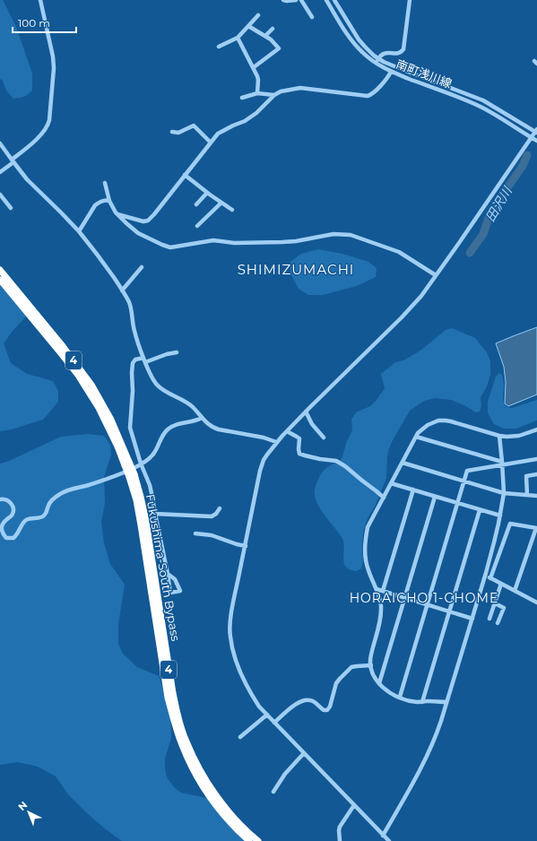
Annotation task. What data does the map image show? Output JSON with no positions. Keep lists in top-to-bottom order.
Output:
{
  "streets": {
    "highway": ["4", "Fukushima-South Bypass"],
    "street": ["南町浅川線"]
  },
  "crossings": [
    ["4", "Fukushima-South Bypass"]
  ],
  "districts": ["SHIMIZUMACHI", "HORAICHO 1-CHOME"],
  "water": ["田沢川"],
  "scale_bar": "100 m",
  "north": "top left"
}
